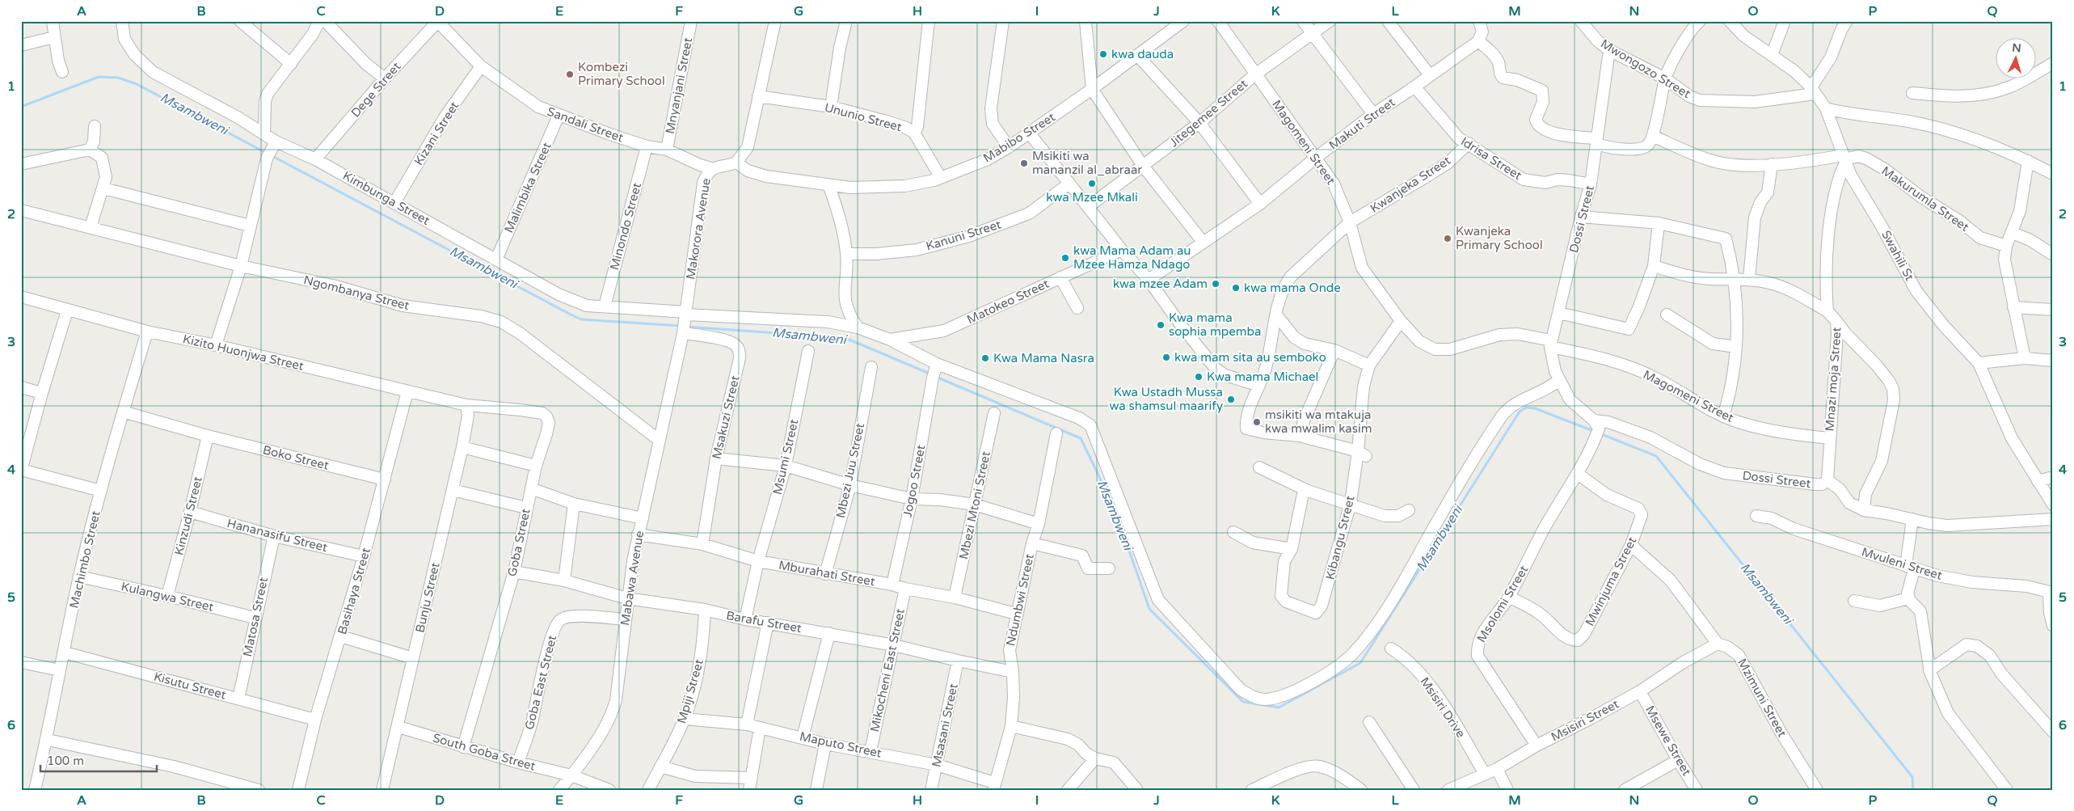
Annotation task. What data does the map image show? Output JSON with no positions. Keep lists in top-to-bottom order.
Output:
{
  "streets": {
    "street": [
      "Mwongozo Street",
      "Mnyanjani Street",
      "Dege Street",
      "Jitegemee Street",
      "Ununio Street",
      "Makuti Street",
      "Sandali Street",
      "Kizani Street",
      "Mabibo Street",
      "Magomeni Street",
      "Idrisa Street",
      "Kwanjeka Street",
      "Malimbika Street",
      "Kimbunga Street",
      "Makurumla Street",
      "Dossi Street",
      "Minondo Street",
      "Makorora Avenue",
      "Kanuni Street",
      "Swahili St",
      "Ngombanya Street",
      "Matokeo Street",
      "Kizito Huonjwa Street",
      "Mnazi moja Street",
      "Msakuzi Street",
      "Msumi Street",
      "Boko Street",
      "Mbezi Juu Street",
      "Jogoo Street",
      "Mbezi Mtoni Street",
      "Kinzudi Street",
      "Hananasifu Street",
      "Kibangu Street",
      "Goba Street",
      "Machimbo Street",
      "Mvuleni Street",
      "Mburahati Street",
      "Mabawa Avenue",
      "Mwinjuma Street",
      "Basihaya Street",
      "Kulangwa Street",
      "Bunju Street",
      "Ndumbwi Street",
      "Msolomi Street",
      "Matosa Street",
      "Barafu Street",
      "Mikocheni East Street",
      "Goba East Street",
      "Kisutu Street",
      "Mpiji Street",
      "Mzimuni Street",
      "Msisiri Drive",
      "Msisiri Street",
      "Msasani Street",
      "Msewe Street",
      "Maputo Street",
      "South Goba Street"
    ]
  },
  "crossings": [
    ["Mwongozo Street", "Dossi Street"],
    ["Mwongozo Street", "Swahili St"],
    ["Mnyanjani Street", "Sandali Street"],
    ["Dege Street", "Sandali Street"],
    ["Dege Street", "Kimbunga Street"],
    ["Jitegemee Street", "Magomeni Street"],
    ["Ununio Street", "Mabibo Street"],
    ["Makuti Street", "Magomeni Street"],
    ["Makuti Street", "Idrisa Street"],
    ["Sandali Street", "Kizani Street"],
    ["Sandali Street", "Malimbika Street"],
    ["Sandali Street", "Minondo Street"],
    ["Sandali Street", "Makorora Avenue"],
    ["Kizani Street", "Kimbunga Street"],
    ["Mabibo Street", "Makorora Avenue"],
    ["Magomeni Street", "Kwanjeka Street"],
    ["Magomeni Street", "Dossi Street"],
    ["Magomeni Street", "Mnazi moja Street"],
    ["Magomeni Street", "Kibangu Street"],
    ["Idrisa Street", "Kwanjeka Street"],
    ["Idrisa Street", "Dossi Street"],
    ["Malimbika Street", "Kimbunga Street"],
    ["Kimbunga Street", "Minondo Street"],
    ["Kimbunga Street", "Makorora Avenue"],
    ["Kimbunga Street", "Msakuzi Street"],
    ["Kimbunga Street", "Mabawa Avenue"],
    ["Makurumla Street", "Swahili St"],
    ["Makurumla Street", "Mnazi moja Street"],
    ["Dossi Street", "Mnazi moja Street"],
    ["Dossi Street", "Msolomi Street"],
    ["Makorora Avenue", "Msakuzi Street"],
    ["Makorora Avenue", "Mabawa Avenue"],
    ["Swahili St", "Mnazi moja Street"],
    ["Ngombanya Street", "Mabawa Avenue"],
    ["Kizito Huonjwa Street", "Goba Street"],
    ["Kizito Huonjwa Street", "Machimbo Street"],
    ["Kizito Huonjwa Street", "Basihaya Street"],
    ["Kizito Huonjwa Street", "Bunju Street"],
    ["Msakuzi Street", "Mburahati Street"],
    ["Msakuzi Street", "Mabawa Avenue"],
    ["Msumi Street", "Mburahati Street"],
    ["Msumi Street", "Barafu Street"],
    ["Boko Street", "Kinzudi Street"],
    ["Boko Street", "Machimbo Street"],
    ["Boko Street", "Basihaya Street"],
    ["Mbezi Juu Street", "Mburahati Street"],
    ["Jogoo Street", "Mburahati Street"],
    ["Mbezi Mtoni Street", "Mburahati Street"],
    ["Kinzudi Street", "Hananasifu Street"],
    ["Kinzudi Street", "Kulangwa Street"],
    ["Hananasifu Street", "Basihaya Street"],
    ["Hananasifu Street", "Matosa Street"],
    ["Goba Street", "Bunju Street"],
    ["Goba Street", "Barafu Street"],
    ["Goba Street", "South Goba Street"],
    ["Machimbo Street", "Kulangwa Street"],
    ["Machimbo Street", "Kisutu Street"],
    ["Mburahati Street", "Mabawa Avenue"],
    ["Mburahati Street", "Ndumbwi Street"],
    ["Mburahati Street", "Mikocheni East Street"],
    ["Mabawa Avenue", "Barafu Street"],
    ["Mabawa Avenue", "Goba East Street"],
    ["Mabawa Avenue", "South Goba Street"],
    ["Mwinjuma Street", "Msolomi Street"],
    ["Mwinjuma Street", "Mzimuni Street"],
    ["Basihaya Street", "Kisutu Street"],
    ["Kulangwa Street", "Matosa Street"],
    ["Bunju Street", "South Goba Street"],
    ["Ndumbwi Street", "Barafu Street"],
    ["Ndumbwi Street", "Maputo Street"],
    ["Msolomi Street", "Msisiri Street"],
    ["Matosa Street", "Kisutu Street"],
    ["Barafu Street", "Mikocheni East Street"],
    ["Barafu Street", "Mpiji Street"],
    ["Barafu Street", "Msasani Street"],
    ["Mikocheni East Street", "Maputo Street"],
    ["Goba East Street", "South Goba Street"],
    ["Mpiji Street", "Maputo Street"],
    ["Mzimuni Street", "Msisiri Street"],
    ["Msisiri Drive", "Msisiri Street"],
    ["Msisiri Street", "Msewe Street"],
    ["Msasani Street", "Maputo Street"]
  ],
  "water": ["Msambweni"],
  "places": [
    "kwa dauda",
    "Kombezi Primary School",
    "Msikiti wa mananzil al_abraar",
    "kwa Mzee Mkali",
    "Kwanjeka Primary School",
    "kwa Mama Adam au Mzee Hamza Ndago",
    "kwa mzee Adam",
    "kwa mama Onde",
    "Kwa mama sophia mpemba",
    "kwa mam sita au semboko",
    "Kwa Mama Nasra",
    "Kwa mama Michael",
    "Kwa Ustadh Mussa wa shamsul maarify",
    "msikiti wa mtakuja kwa mwalim kasim"
  ],
  "scale_bar": "100 m",
  "north": "top",
  "grid": {
    "columns": [
      "A",
      "B",
      "C",
      "D",
      "E",
      "F",
      "G",
      "H",
      "I",
      "J",
      "K",
      "L",
      "M",
      "N",
      "O",
      "P",
      "Q"
    ],
    "rows": [
      "1",
      "2",
      "3",
      "4",
      "5",
      "6"
    ]
  }
}
